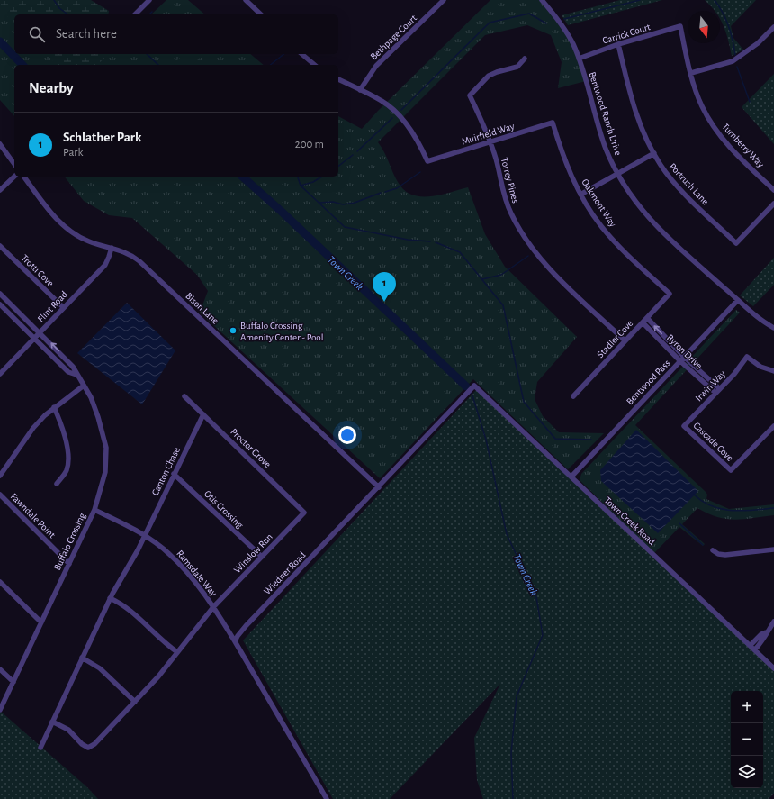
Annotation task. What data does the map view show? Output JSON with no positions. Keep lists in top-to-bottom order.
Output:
{
  "streets": {
    "street": [
      "Carrick Court",
      "Bethpage Court",
      "Bentwood Ranch Drive",
      "Muirfield Way",
      "Turnberry Way",
      "Torrey Pines",
      "Portrush Lane",
      "Oakmont Way",
      "Trotti Cove",
      "Flint Road",
      "Bison Lane",
      "Stadler Cove",
      "Byron Drive",
      "Bentwood Pass",
      "Irwin Way",
      "Cascade Cove",
      "Proctor Grove",
      "Canton Chase",
      "Otis Crossing",
      "Fawndale Point",
      "Town Creek Road",
      "Buffalo Crossing",
      "Winslow Run",
      "Ramsdale Way",
      "Wiedner Road"
    ]
  },
  "crossings": [
    ["Carrick Court", "Bentwood Ranch Drive"],
    ["Carrick Court", "Turnberry Way"],
    ["Carrick Court", "Portrush Lane"],
    ["Bethpage Court", "Muirfield Way"],
    ["Bentwood Ranch Drive", "Bentwood Pass"],
    ["Muirfield Way", "Torrey Pines"],
    ["Muirfield Way", "Oakmont Way"],
    ["Torrey Pines", "Stadler Cove"],
    ["Oakmont Way", "Stadler Cove"],
    ["Trotti Cove", "Flint Road"],
    ["Flint Road", "Bison Lane"],
    ["Flint Road", "Buffalo Crossing"],
    ["Bison Lane", "Wiedner Road"],
    ["Stadler Cove", "Byron Drive"],
    ["Byron Drive", "Bentwood Pass"],
    ["Byron Drive", "Irwin Way"],
    ["Bentwood Pass", "Town Creek Road"],
    ["Irwin Way", "Cascade Cove"],
    ["Proctor Grove", "Canton Chase"],
    ["Proctor Grove", "Winslow Run"],
    ["Canton Chase", "Otis Crossing"],
    ["Canton Chase", "Winslow Run"],
    ["Canton Chase", "Ramsdale Way"],
    ["Otis Crossing", "Winslow Run"],
    ["Fawndale Point", "Buffalo Crossing"],
    ["Town Creek Road", "Wiedner Road"],
    ["Buffalo Crossing", "Ramsdale Way"],
    ["Winslow Run", "Ramsdale Way"],
    ["Ramsdale Way", "Wiedner Road"]
  ],
  "water": ["Town Creek"],
  "places": ["Buffalo Crossing Amenity Center - Pool"],
  "north": "bottom",
  "page": {
    "search": "Search here",
    "heading": "Nearby",
    "list": [
      {
        "mark": "1",
        "name": "Schlather Park",
        "note": "Park",
        "value": "200 m"
      }
    ],
    "pins": "1",
    "map_buttons": ["+", "−"]
  }
}
